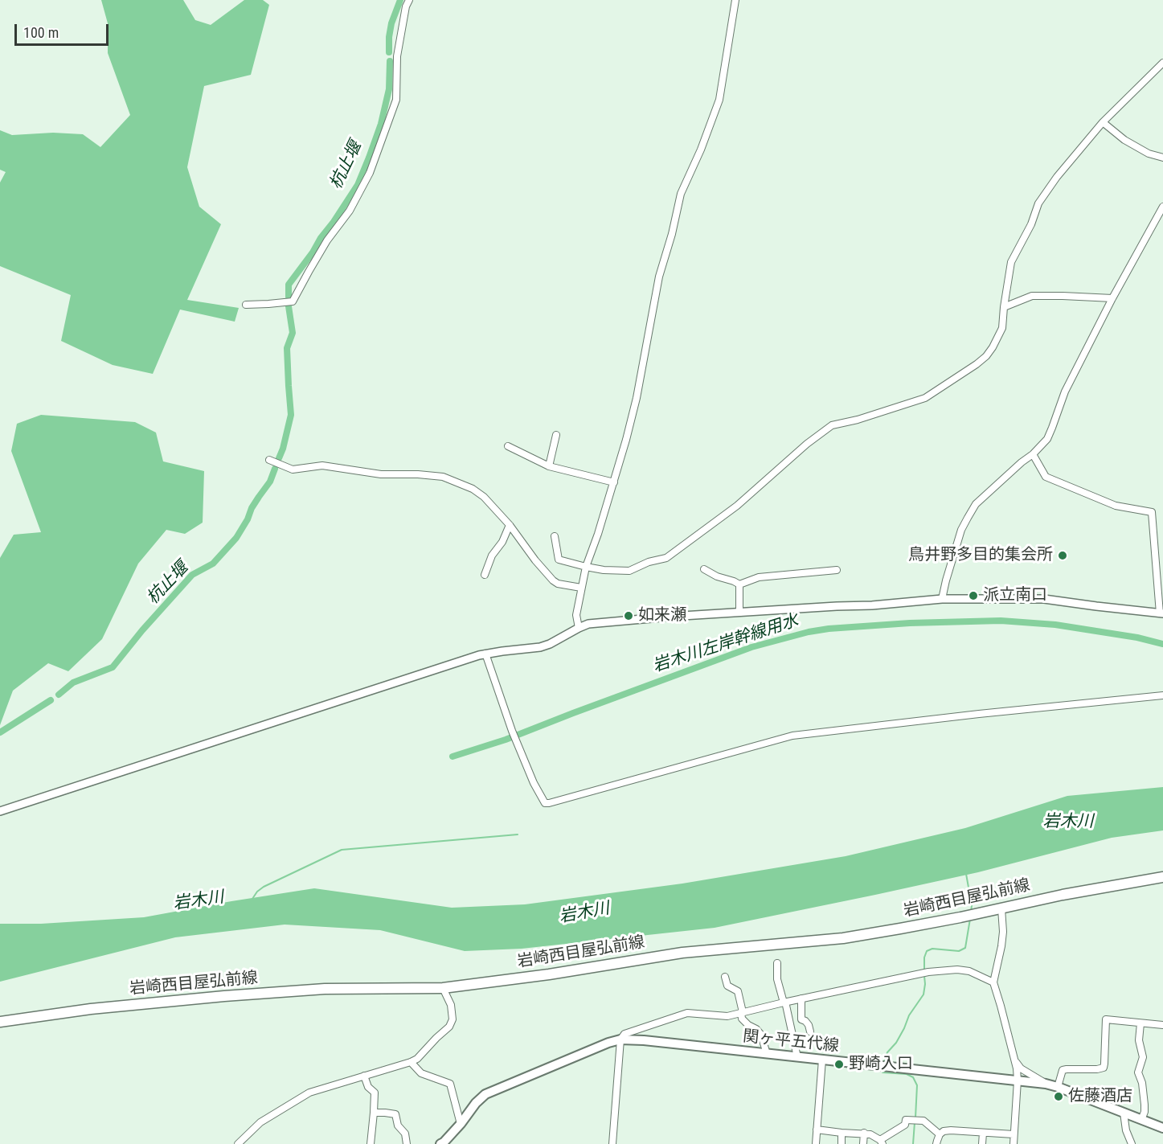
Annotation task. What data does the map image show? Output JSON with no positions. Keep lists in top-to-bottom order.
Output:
{
  "streets": {
    "main road": ["岩崎西目屋弘前線", "関ヶ平五代線"]
  },
  "water": ["杭止堰", "岩木川左岸幹線用水", "岩木川"],
  "places": [
    "鳥井野多目的集会所",
    "派立南口",
    "如来瀬",
    "野崎入口",
    "佐藤酒店"
  ],
  "scale_bar": "100 m"
}
